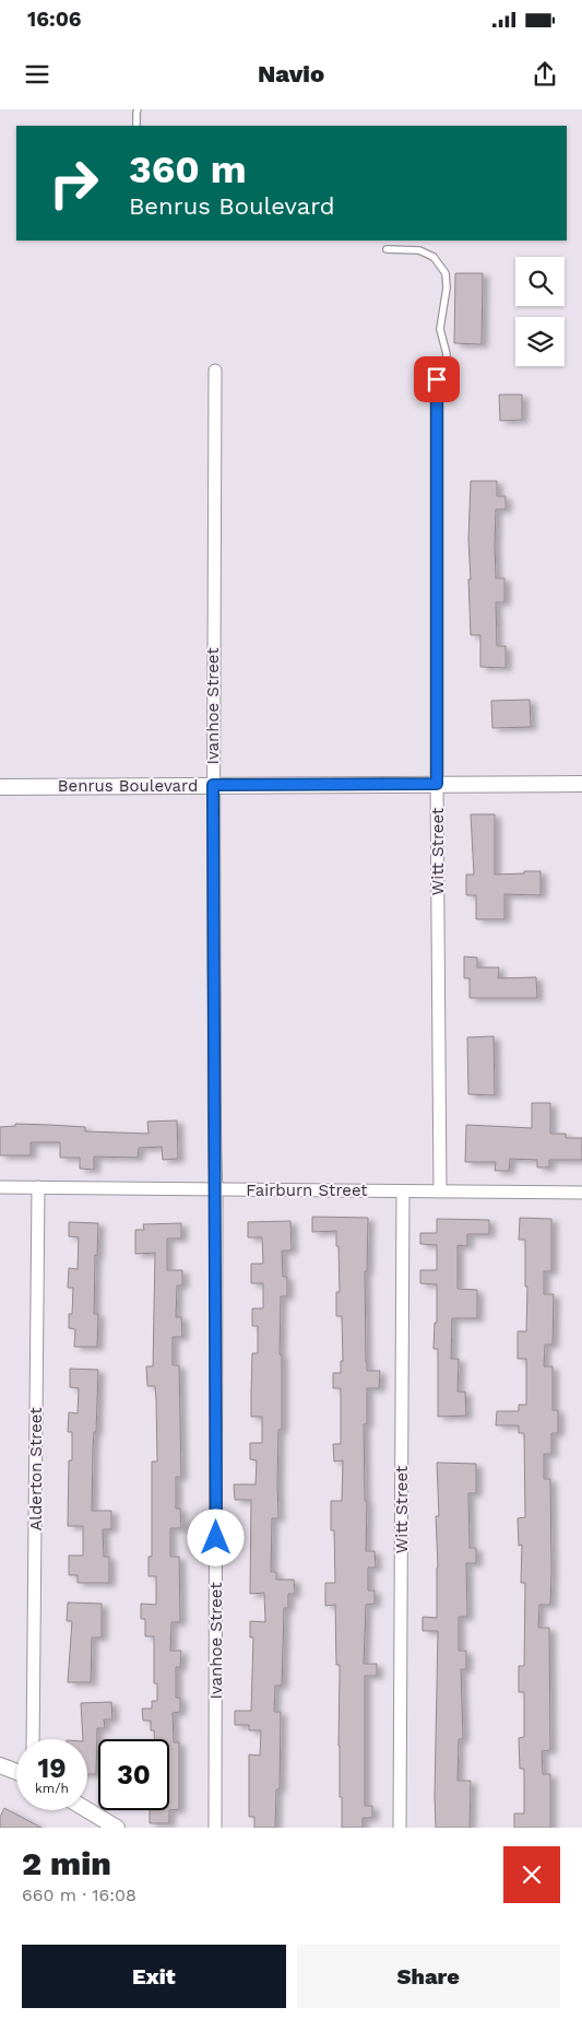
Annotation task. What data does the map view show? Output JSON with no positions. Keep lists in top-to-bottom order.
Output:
{
  "streets": {
    "street": [
      "Ivanhoe Street",
      "Benrus Boulevard",
      "Witt Street",
      "Fairburn Street",
      "Alderton Street"
    ]
  },
  "crossings": [
    ["Ivanhoe Street", "Benrus Boulevard"],
    ["Ivanhoe Street", "Fairburn Street"],
    ["Benrus Boulevard", "Witt Street"],
    ["Witt Street", "Fairburn Street"],
    ["Fairburn Street", "Alderton Street"]
  ],
  "page": {
    "status": "16:06",
    "header": "Navio",
    "turn": ["360 m", "Benrus Boulevard"],
    "speed": "19 km/h",
    "limit": "30",
    "heading": ["2 min", "660 m · 16:08"],
    "buttons": ["Exit", "Share"]
  }
}
